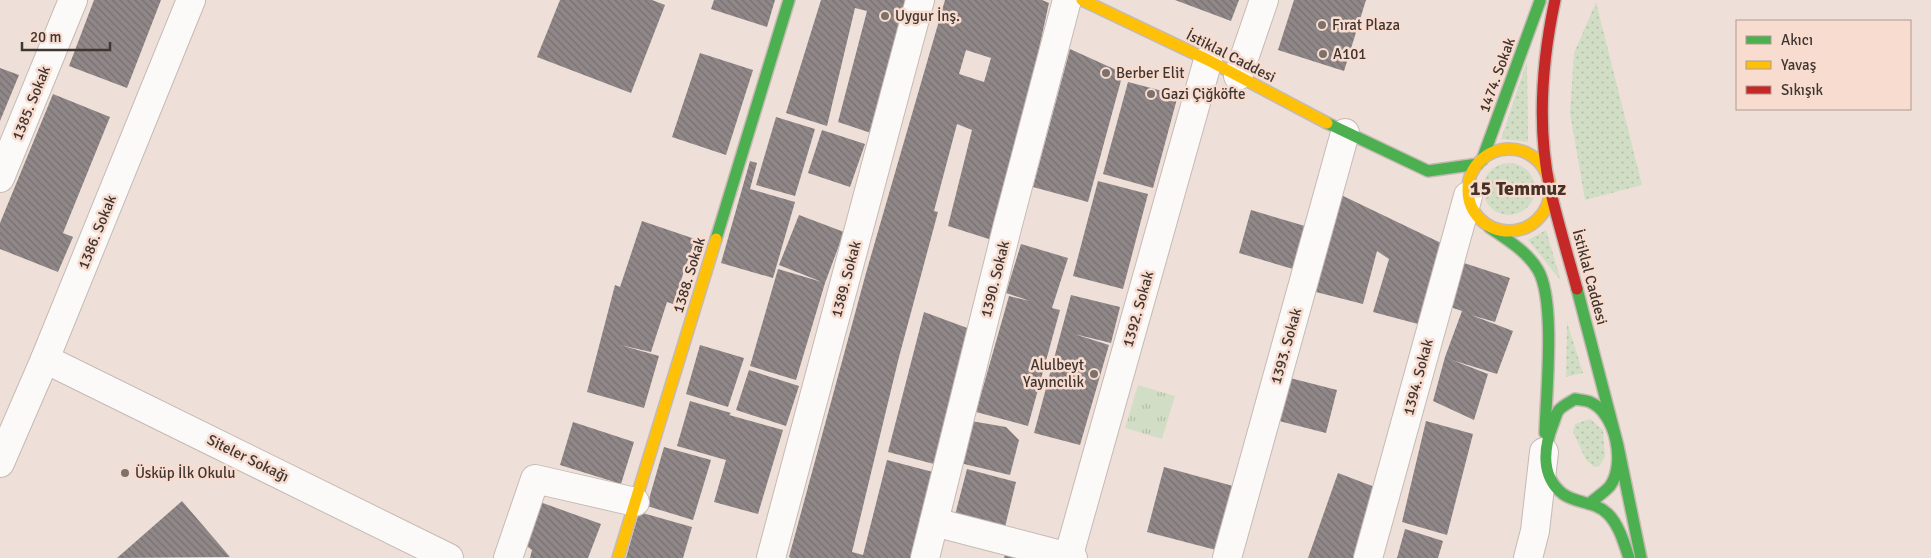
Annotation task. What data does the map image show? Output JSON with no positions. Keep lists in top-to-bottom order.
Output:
{
  "streets": {
    "street": [
      "İstiklal Caddesi",
      "1474. Sokak",
      "1385. Sokak",
      "1386. Sokak",
      "1388. Sokak",
      "1389. Sokak",
      "1390. Sokak",
      "1392. Sokak",
      "1393. Sokak",
      "1394. Sokak",
      "Siteler Sokağı"
    ]
  },
  "crossings": [
    ["İstiklal Caddesi", "1474. Sokak"],
    ["İstiklal Caddesi", "1392. Sokak"],
    ["İstiklal Caddesi", "1393. Sokak"],
    ["İstiklal Caddesi", "1394. Sokak"],
    ["1474. Sokak", "1394. Sokak"],
    ["1386. Sokak", "Siteler Sokağı"]
  ],
  "districts": ["15 Temmuz"],
  "places": [
    "Uygur İnş.",
    "Fırat Plaza",
    "A101",
    "Berber Elit",
    "Gazi Çiğköfte",
    "Alulbeyt Yayıncılık",
    "Üsküp İlk Okulu"
  ],
  "legend": ["Akıcı", "Yavaş", "Sıkışık"],
  "scale_bar": "20 m"
}
